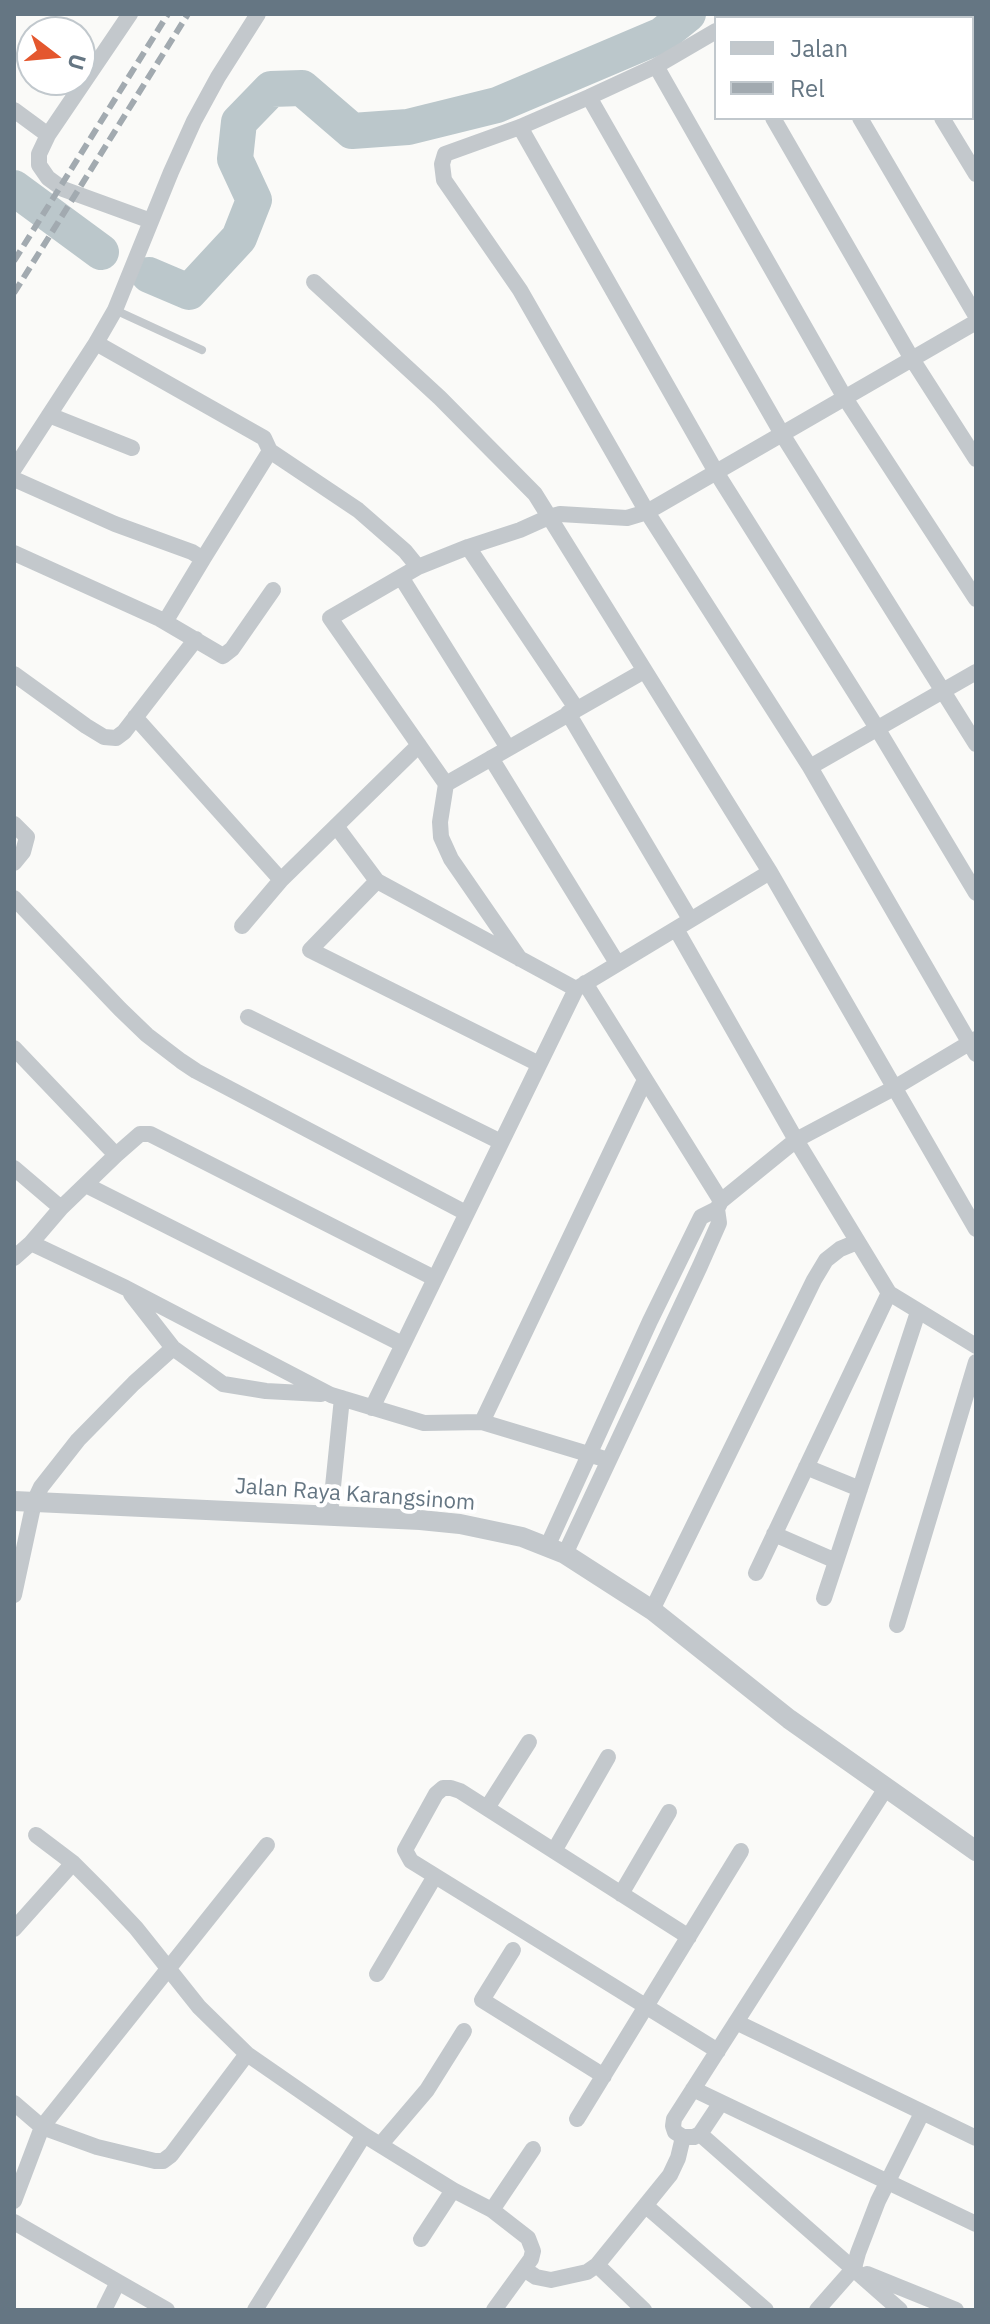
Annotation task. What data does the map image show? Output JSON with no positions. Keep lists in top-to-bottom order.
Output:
{
  "streets": {
    "street": ["Jalan Raya Karangsinom"]
  },
  "legend": ["Jalan", "Rel"],
  "north": "right"
}
